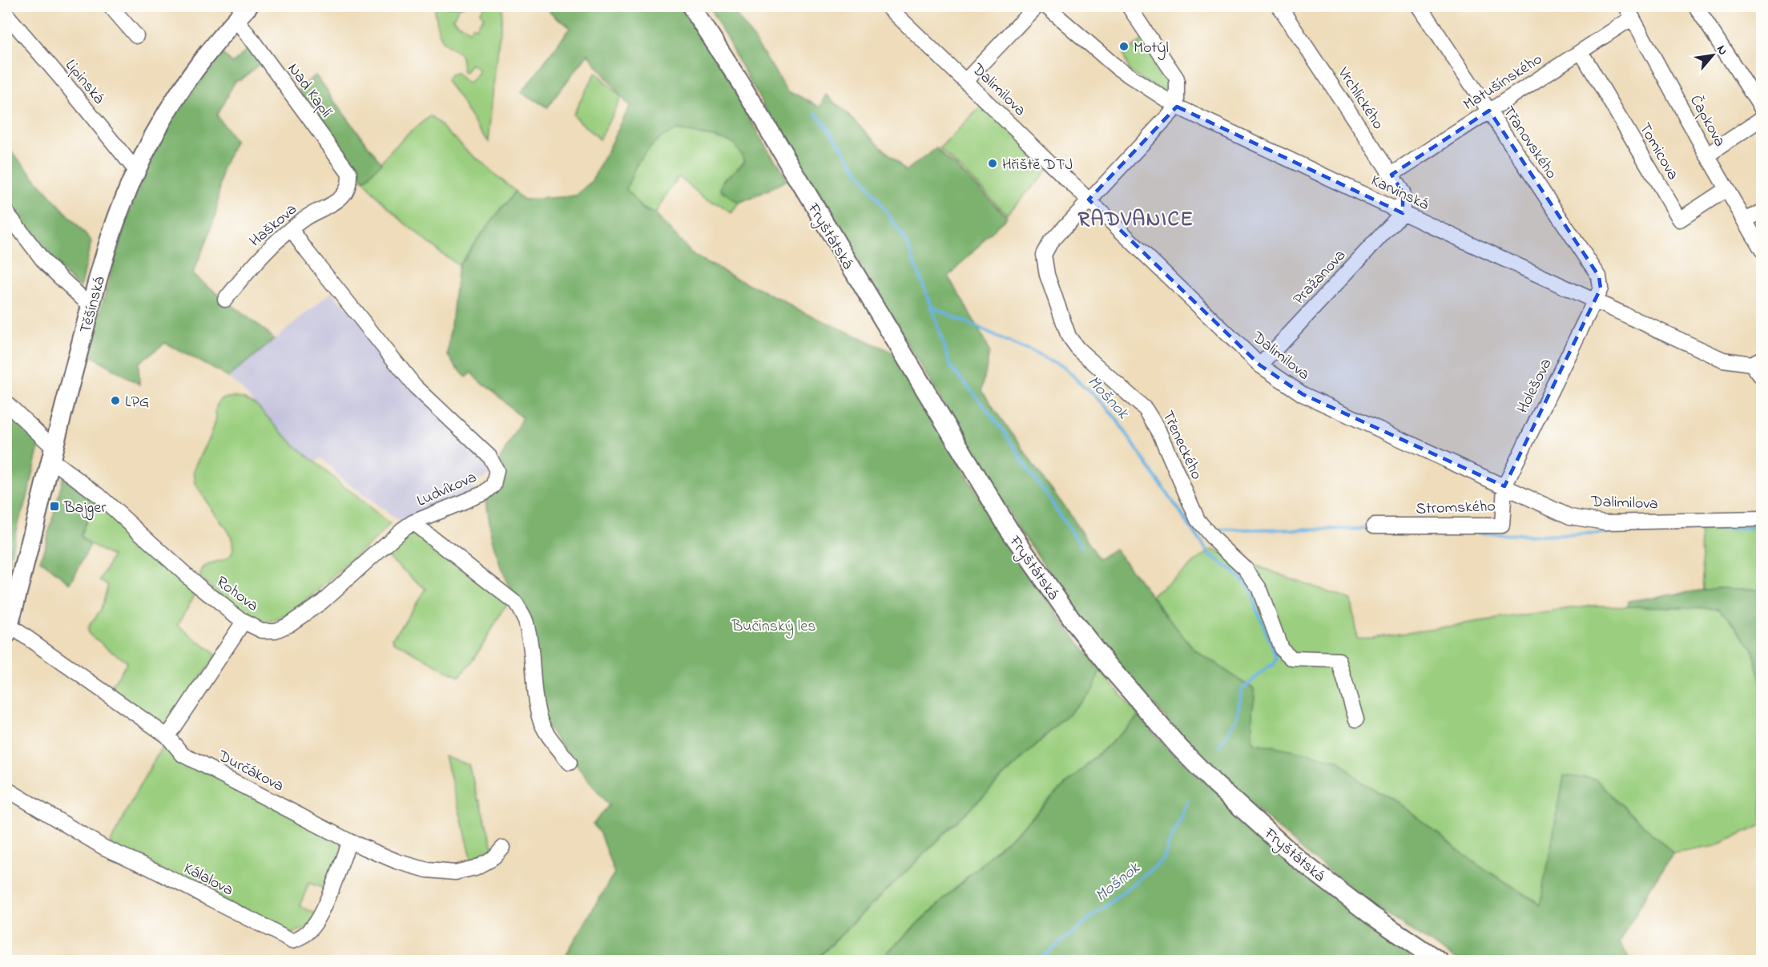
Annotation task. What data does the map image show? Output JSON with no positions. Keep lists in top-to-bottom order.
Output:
{
  "streets": {
    "main road": ["Fryštátská", "Těšínská"],
    "street": [
      "Lipinská",
      "Matušínského",
      "Dalimilova",
      "Nad Kaplí",
      "Vrchlického",
      "Čapkova",
      "Třanovského",
      "Tomicova",
      "Karvinská",
      "Haškova",
      "Pražanova",
      "Holešova",
      "Třeneckého",
      "Ludvíkova",
      "Stromského",
      "Rohova",
      "Durčákova",
      "Kálalova"
    ]
  },
  "crossings": [
    ["Lipinská", "Těšínská"],
    ["Matušínského", "Vrchlického"],
    ["Matušínského", "Čapkova"],
    ["Matušínského", "Třanovského"],
    ["Matušínského", "Tomicova"],
    ["Dalimilova", "Pražanova"],
    ["Dalimilova", "Holešova"],
    ["Dalimilova", "Třeneckého"],
    ["Dalimilova", "Stromského"],
    ["Nad Kaplí", "Haškova"],
    ["Nad Kaplí", "Těšínská"],
    ["Vrchlického", "Karvinská"],
    ["Vrchlického", "Pražanova"],
    ["Čapkova", "Tomicova"],
    ["Třanovského", "Karvinská"],
    ["Třanovského", "Holešova"],
    ["Karvinská", "Pražanova"],
    ["Karvinská", "Holešova"],
    ["Karvinská", "Třeneckého"],
    ["Haškova", "Ludvíkova"],
    ["Těšínská", "Rohova"],
    ["Těšínská", "Durčákova"],
    ["Holešova", "Stromského"],
    ["Ludvíkova", "Rohova"],
    ["Durčákova", "Kálalova"]
  ],
  "districts": ["RADVANICE"],
  "water": ["Mošnok"],
  "parks": ["Bučinský les"],
  "places": {
    "other": ["Motýl", "Hřiště DTJ", "LPG"],
    "transit": ["Bajger"]
  },
  "north": "top right"
}
